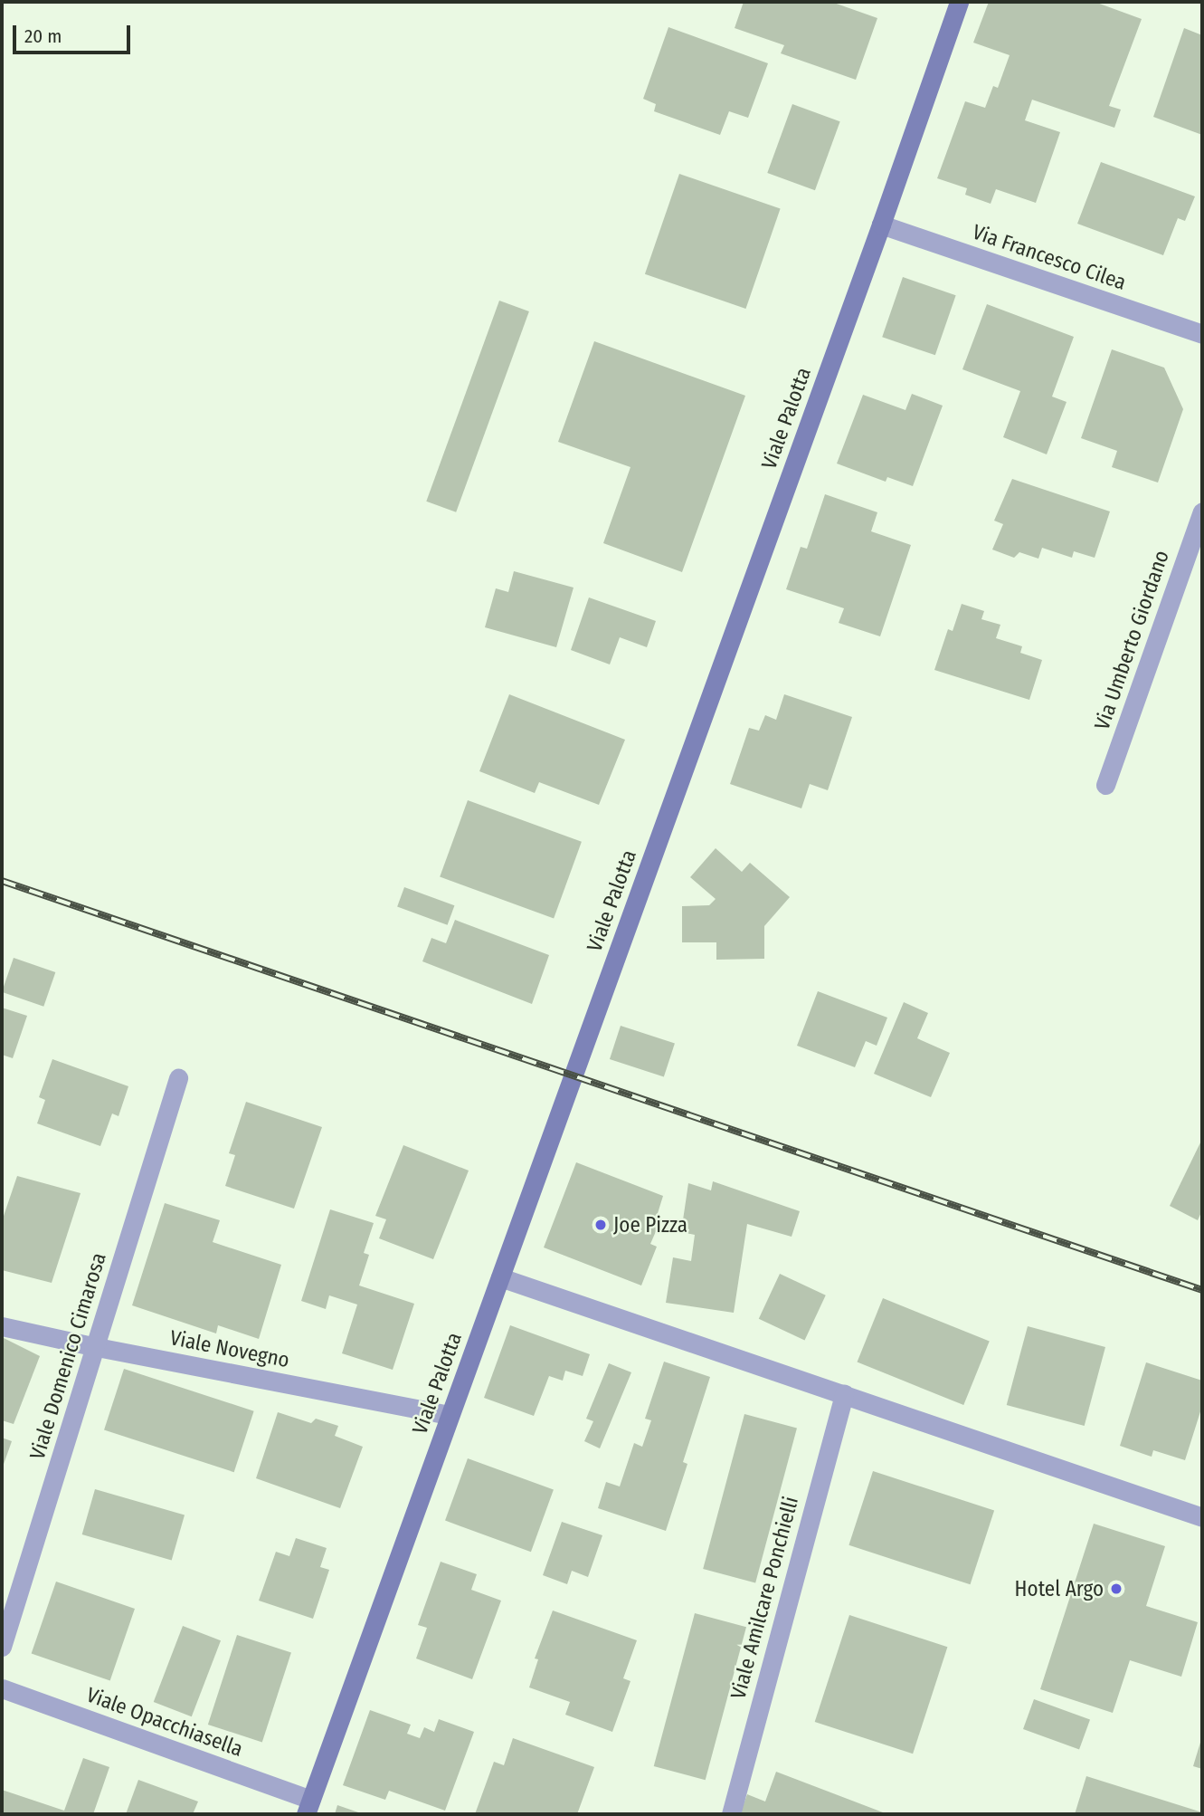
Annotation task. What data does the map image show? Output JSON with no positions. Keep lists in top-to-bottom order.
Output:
{
  "streets": {
    "street": [
      "Via Francesco Cilea",
      "Viale Palotta",
      "Via Umberto Giordano",
      "Viale Novegno",
      "Viale Domenico Cimarosa",
      "Viale Amilcare Ponchielli",
      "Viale Opacchiasella"
    ]
  },
  "crossings": [
    ["Via Francesco Cilea", "Viale Palotta"],
    ["Viale Palotta", "Viale Novegno"],
    ["Viale Palotta", "Viale Opacchiasella"],
    ["Viale Novegno", "Viale Domenico Cimarosa"]
  ],
  "places": ["Joe Pizza", "Hotel Argo"],
  "scale_bar": "20 m"
}
